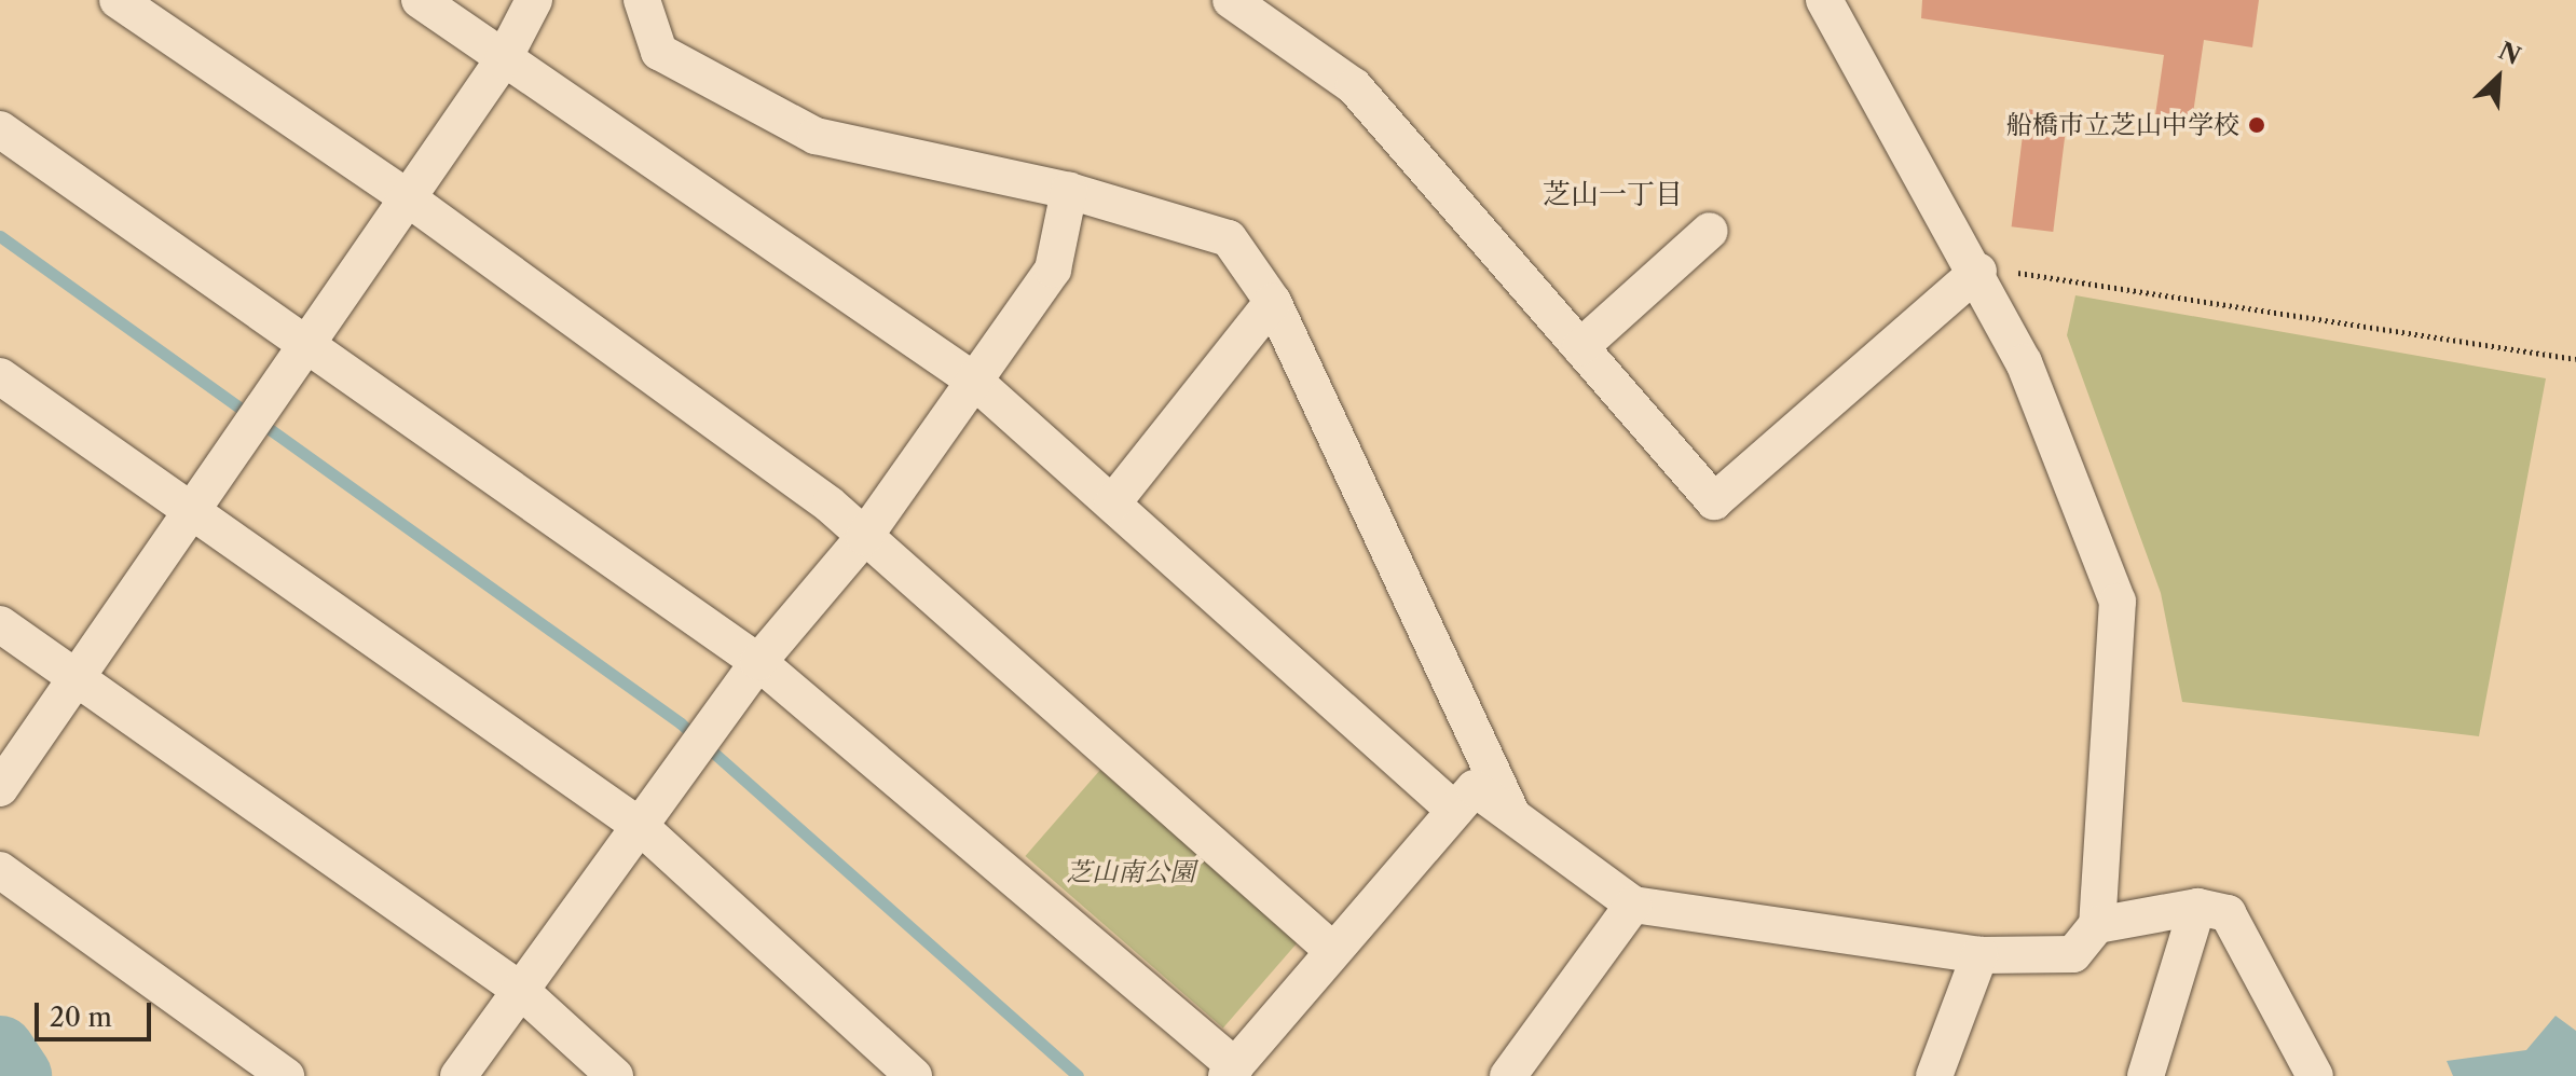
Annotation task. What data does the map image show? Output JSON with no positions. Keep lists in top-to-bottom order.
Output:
{
  "districts": ["芝山一丁目"],
  "parks": ["芝山南公園"],
  "places": ["船橋市立芝山中学校"],
  "scale_bar": "20 m",
  "north": "top right"
}
